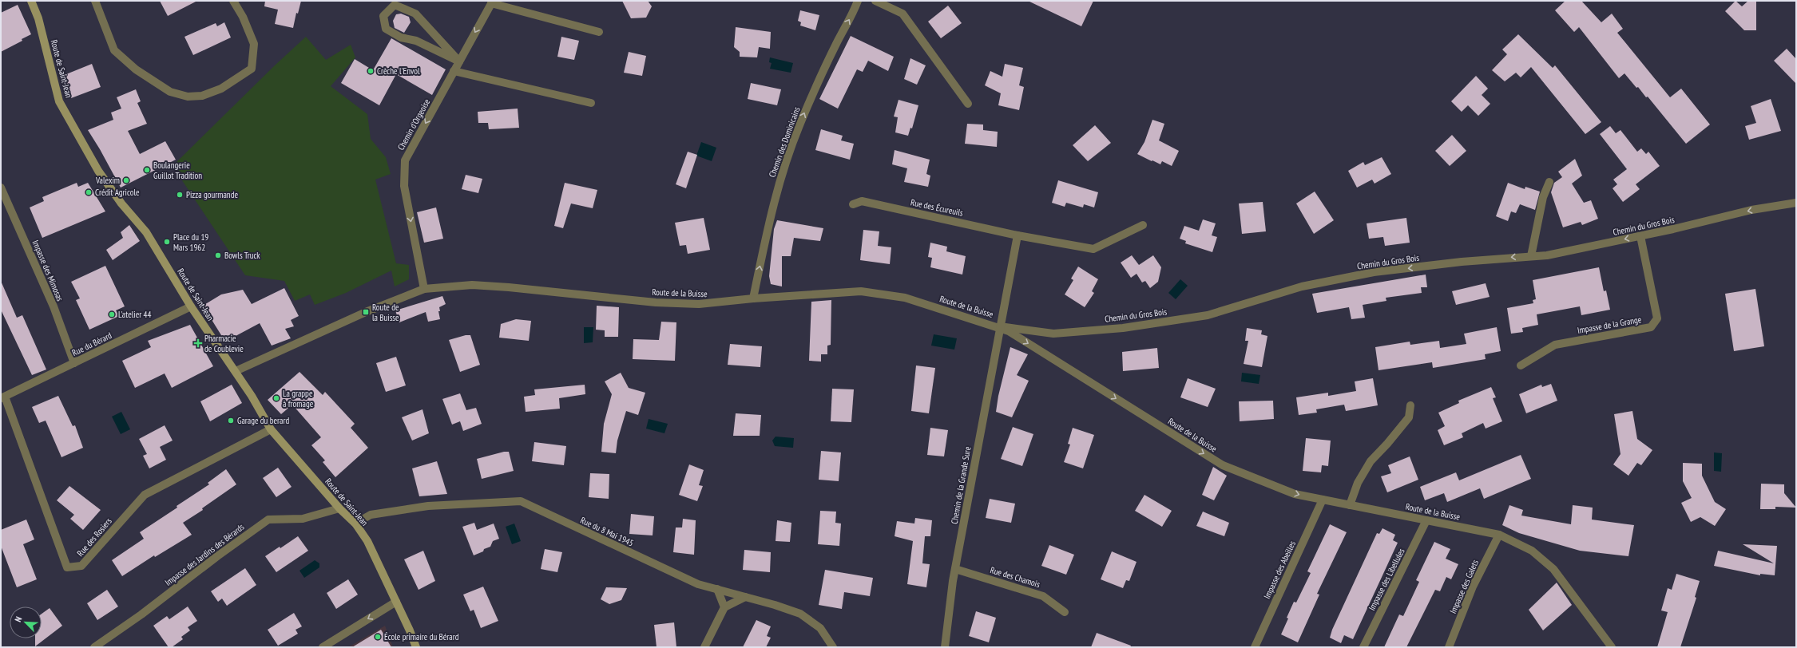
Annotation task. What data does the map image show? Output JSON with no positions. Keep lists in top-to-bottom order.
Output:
{
  "streets": {
    "main road": ["Route de Saint-Jean"],
    "street": [
      "Chemin d'Orgeoise",
      "Chemin des Dominicains",
      "Rue des Écureuils",
      "Chemin du Gros Bois",
      "Impasse des Mimosas",
      "Route de la Buisse",
      "Impasse de la Grange",
      "Rue du Bérard",
      "Chemin de la Grande Sure",
      "Rue du 8 Mai 1945",
      "Rue des Rosiers",
      "Impasse des Jardins des Bérards",
      "Impasse des Abeilles",
      "Rue des Chamois",
      "Impasse des Libellules",
      "Impasse des Galets"
    ]
  },
  "crossings": [
    ["Route de Saint-Jean", "Route de la Buisse"],
    ["Route de Saint-Jean", "Rue du Bérard"],
    ["Route de Saint-Jean", "Rue du 8 Mai 1945"],
    ["Route de Saint-Jean", "Rue des Rosiers"],
    ["Route de Saint-Jean", "Impasse des Jardins des Bérards"],
    ["Chemin d'Orgeoise", "Route de la Buisse"],
    ["Chemin des Dominicains", "Route de la Buisse"],
    ["Chemin du Gros Bois", "Route de la Buisse"],
    ["Chemin du Gros Bois", "Impasse de la Grange"],
    ["Chemin du Gros Bois", "Chemin de la Grande Sure"],
    ["Impasse des Mimosas", "Rue du Bérard"],
    ["Route de la Buisse", "Chemin de la Grande Sure"],
    ["Route de la Buisse", "Impasse des Abeilles"],
    ["Route de la Buisse", "Impasse des Libellules"],
    ["Route de la Buisse", "Impasse des Galets"],
    ["Rue du Bérard", "Rue des Rosiers"],
    ["Chemin de la Grande Sure", "Rue des Chamois"]
  ],
  "one_way": ["Chemin d'Orgeoise", "Chemin des Dominicains", "Chemin du Gros Bois"],
  "places": {
    "other": [
      "Crèche l'Envol",
      "Boulangerie Guillot Tradition",
      "Valexim",
      "Crédit Agricole",
      "Pizza gourmande",
      "Place du 19 Mars 1962",
      "Bowls Truck",
      "L'atelier 44",
      "La grappe à fromage",
      "Garage du berard",
      "École primaire du Bérard"
    ],
    "transit": ["Route de la Buisse"],
    "health": ["Pharmacie de Coublevie"]
  },
  "north": "top left"
}
